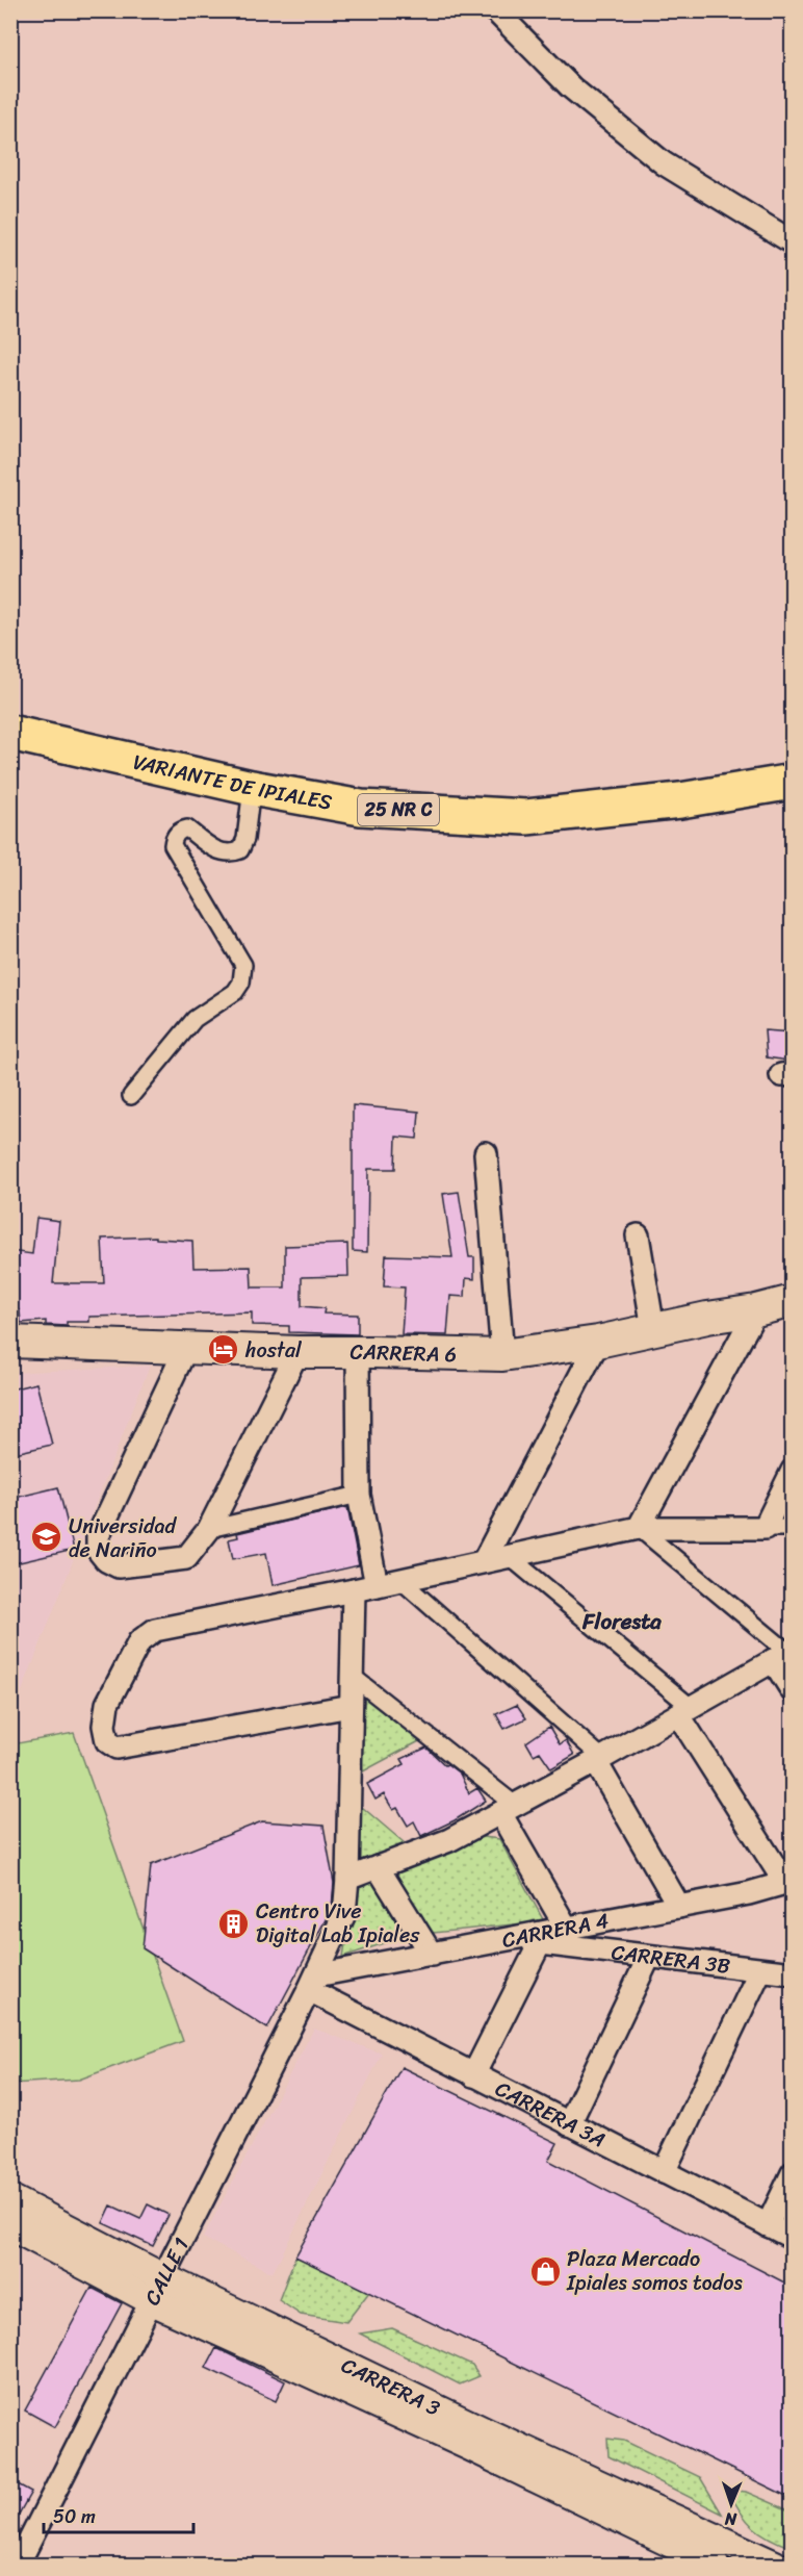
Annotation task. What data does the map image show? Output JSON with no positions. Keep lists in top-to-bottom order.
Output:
{
  "streets": {
    "highway": ["VARIANTE DE IPIALES", "25 NR C"],
    "main road": ["CARRERA 6"],
    "street": [
      "CARRERA 4",
      "CARRERA 3B",
      "CARRERA 3A",
      "CALLE 1",
      "CARRERA 3"
    ]
  },
  "crossings": [
    ["CARRERA 4", "CARRERA 3B"],
    ["CARRERA 4", "CARRERA 3A"],
    ["CARRERA 4", "CALLE 1"],
    ["CARRERA 3A", "CALLE 1"],
    ["CALLE 1", "CARRERA 3"]
  ],
  "districts": ["Floresta"],
  "places": {
    "hotel": ["hostal"],
    "school or university": ["Universidad de Nariño"],
    "building": ["Centro Vive Digital Lab Ipiales"],
    "shop": ["Plaza Mercado Ipiales somos todos"]
  },
  "scale_bar": "50 m",
  "north": "bottom"
}
